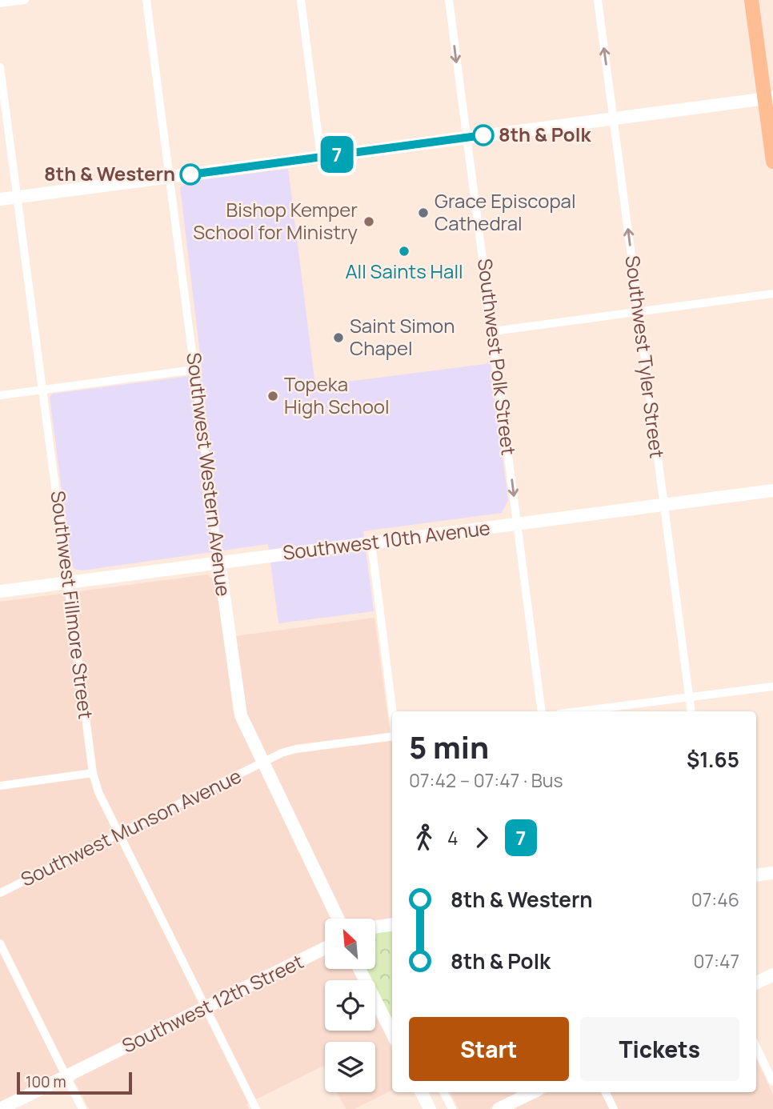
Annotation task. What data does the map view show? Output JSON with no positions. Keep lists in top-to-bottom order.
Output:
{
  "streets": {
    "street": [
      "Southwest Polk Street",
      "Southwest Tyler Street",
      "Southwest Western Avenue",
      "Southwest 10th Avenue",
      "Southwest Fillmore Street",
      "Southwest Munson Avenue",
      "Southwest 12th Street"
    ]
  },
  "crossings": [
    ["Southwest Polk Street", "Southwest 10th Avenue"],
    ["Southwest Tyler Street", "Southwest 10th Avenue"],
    ["Southwest Western Avenue", "Southwest 10th Avenue"],
    ["Southwest Western Avenue", "Southwest Munson Avenue"],
    ["Southwest 10th Avenue", "Southwest Fillmore Street"],
    ["Southwest Fillmore Street", "Southwest Munson Avenue"],
    ["Southwest Fillmore Street", "Southwest 12th Street"]
  ],
  "one_way": ["Southwest Polk Street", "Southwest Tyler Street"],
  "places": [
    "8th & Polk",
    "8th & Western",
    "Grace Episcopal Cathedral",
    "Bishop Kemper School for Ministry",
    "All Saints Hall",
    "Saint Simon Chapel",
    "Topeka High School"
  ],
  "lines": ["bus line 7"],
  "scale_bar": "100 m",
  "north": "top left",
  "page": {
    "on_map": "7",
    "heading": ["5 min", "07:42 – 07:47 · Bus", "$1.65"],
    "legs": ["4", "7"],
    "list": [
      {
        "name": "8th & Western",
        "value": "07:46"
      },
      {
        "name": "8th & Polk",
        "value": "07:47"
      }
    ],
    "buttons": ["Start", "Tickets"],
    "scale": "100 m"
  }
}
